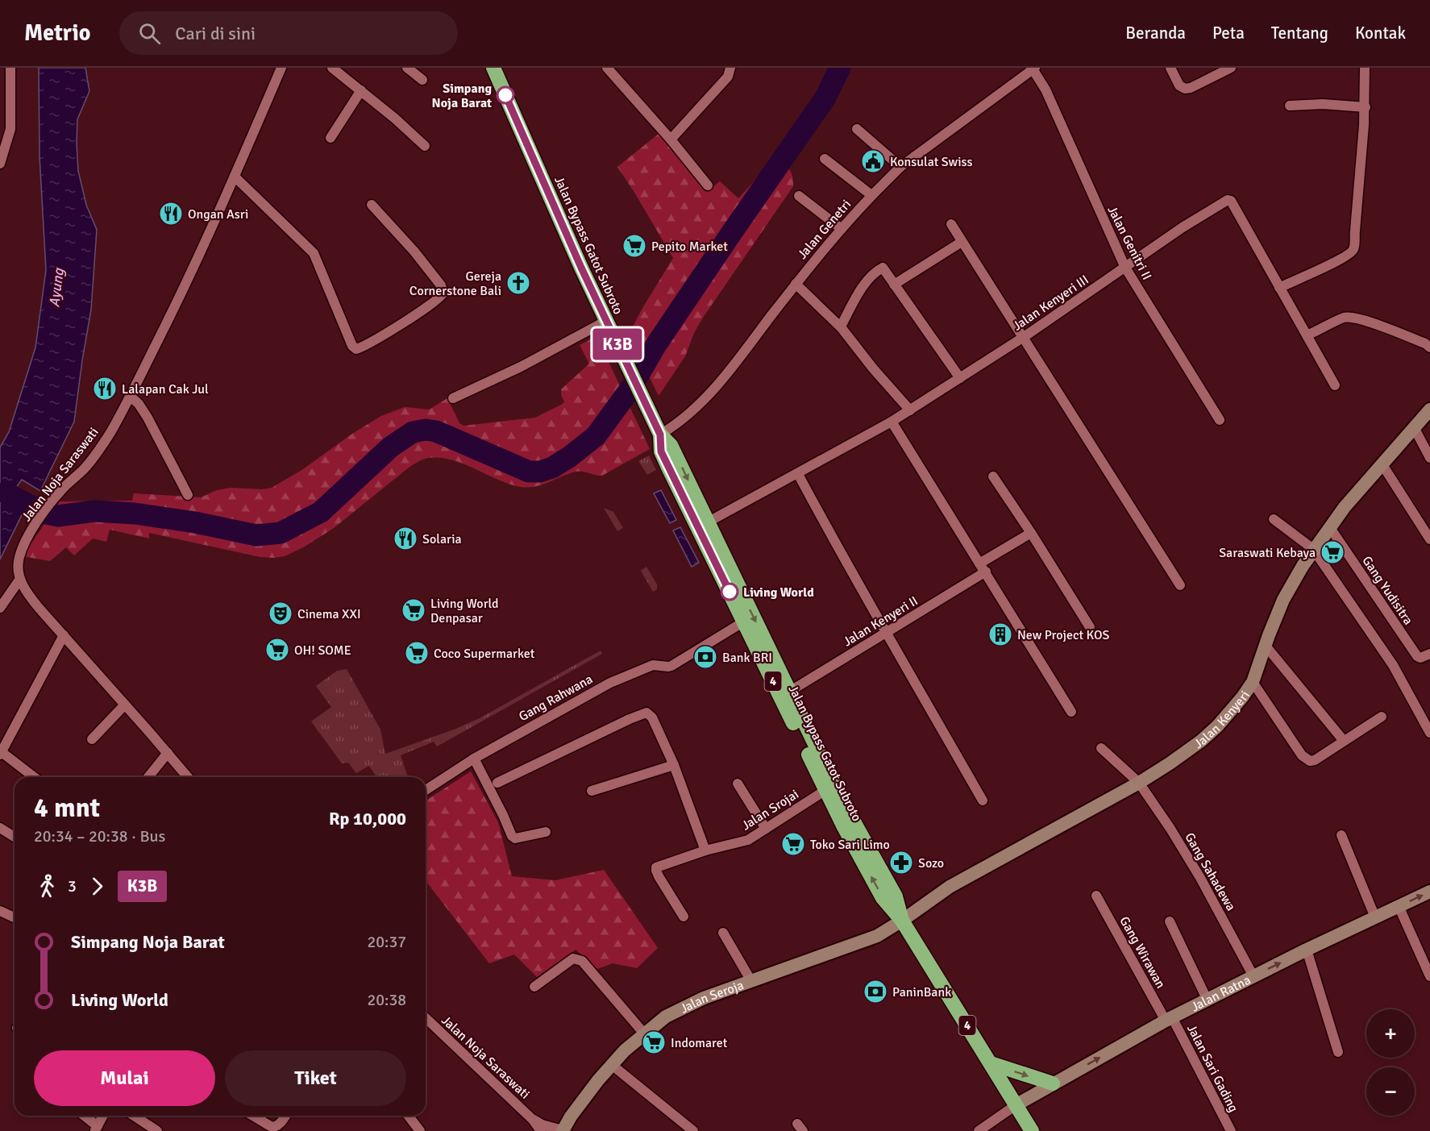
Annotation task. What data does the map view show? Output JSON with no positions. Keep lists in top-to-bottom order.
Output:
{
  "streets": {
    "highway": ["Jalan Bypass Gatot Subroto", "4"],
    "street": [
      "Jalan Genetri",
      "Jalan Genitri II",
      "Jalan Kenyeri III",
      "Jalan Noja Saraswati",
      "Gang Yudisitra",
      "Jalan Kenyeri II",
      "Gang Rahwana",
      "Jalan Kenyeri",
      "Jalan Srojai",
      "Gang Sahadewa",
      "Gang Wirawan",
      "Jalan Ratna",
      "Jalan Seroja",
      "Jalan Sari Gading"
    ]
  },
  "crossings": [
    ["Jalan Genetri", "Jalan Genitri II"],
    ["Jalan Genetri", "Jalan Bypass Gatot Subroto"],
    ["Jalan Genitri II", "Jalan Kenyeri III"],
    ["Jalan Bypass Gatot Subroto", "Jalan Kenyeri III"],
    ["Jalan Bypass Gatot Subroto", "Jalan Kenyeri II"],
    ["Jalan Bypass Gatot Subroto", "Gang Rahwana"],
    ["Jalan Bypass Gatot Subroto", "Jalan Kenyeri"],
    ["Jalan Bypass Gatot Subroto", "Jalan Srojai"],
    ["Jalan Bypass Gatot Subroto", "Jalan Ratna"],
    ["Jalan Bypass Gatot Subroto", "Jalan Seroja"],
    ["Jalan Noja Saraswati", "Jalan Seroja"],
    ["Gang Yudisitra", "Jalan Kenyeri"],
    ["Jalan Kenyeri", "Gang Sahadewa"],
    ["Jalan Kenyeri", "Jalan Seroja"],
    ["Gang Sahadewa", "Jalan Ratna"],
    ["Gang Wirawan", "Jalan Ratna"],
    ["Gang Wirawan", "Jalan Sari Gading"],
    ["Jalan Ratna", "Jalan Sari Gading"]
  ],
  "one_way": ["Jalan Ratna"],
  "water": ["Ayung"],
  "places": {
    "other": ["Simpang Noja Barat", "Living World"],
    "public building": ["Konsulat Swiss"],
    "restaurant": ["Ongan Asri", "Lalapan Cak Jul", "Solaria"],
    "supermarket": [
      "Pepito Market",
      "Saraswati Kebaya",
      "Living World Denpasar",
      "OH! SOME",
      "Coco Supermarket",
      "Toko Sari Limo",
      "Indomaret"
    ],
    "church": ["Gereja Cornerstone Bali"],
    "theatre": ["Cinema XXI"],
    "building": ["New Project KOS"],
    "bank": ["Bank BRI", "PaninBank"],
    "pharmacy": ["Sozo"]
  },
  "lines": ["bus line K3B"],
  "page": {
    "header": "Metrio",
    "search": "Cari di sini",
    "nav": [
      "Beranda",
      "Peta",
      "Tentang",
      "Kontak"
    ],
    "on_map": "K3B",
    "heading": ["4 mnt", "20:34 – 20:38 · Bus", "Rp 10,000"],
    "legs": ["3", "K3B"],
    "list": [
      {
        "name": "Simpang Noja Barat",
        "value": "20:37"
      },
      {
        "name": "Living World",
        "value": "20:38"
      }
    ],
    "map_buttons": ["+", "−"],
    "buttons": ["Mulai", "Tiket"]
  }
}
